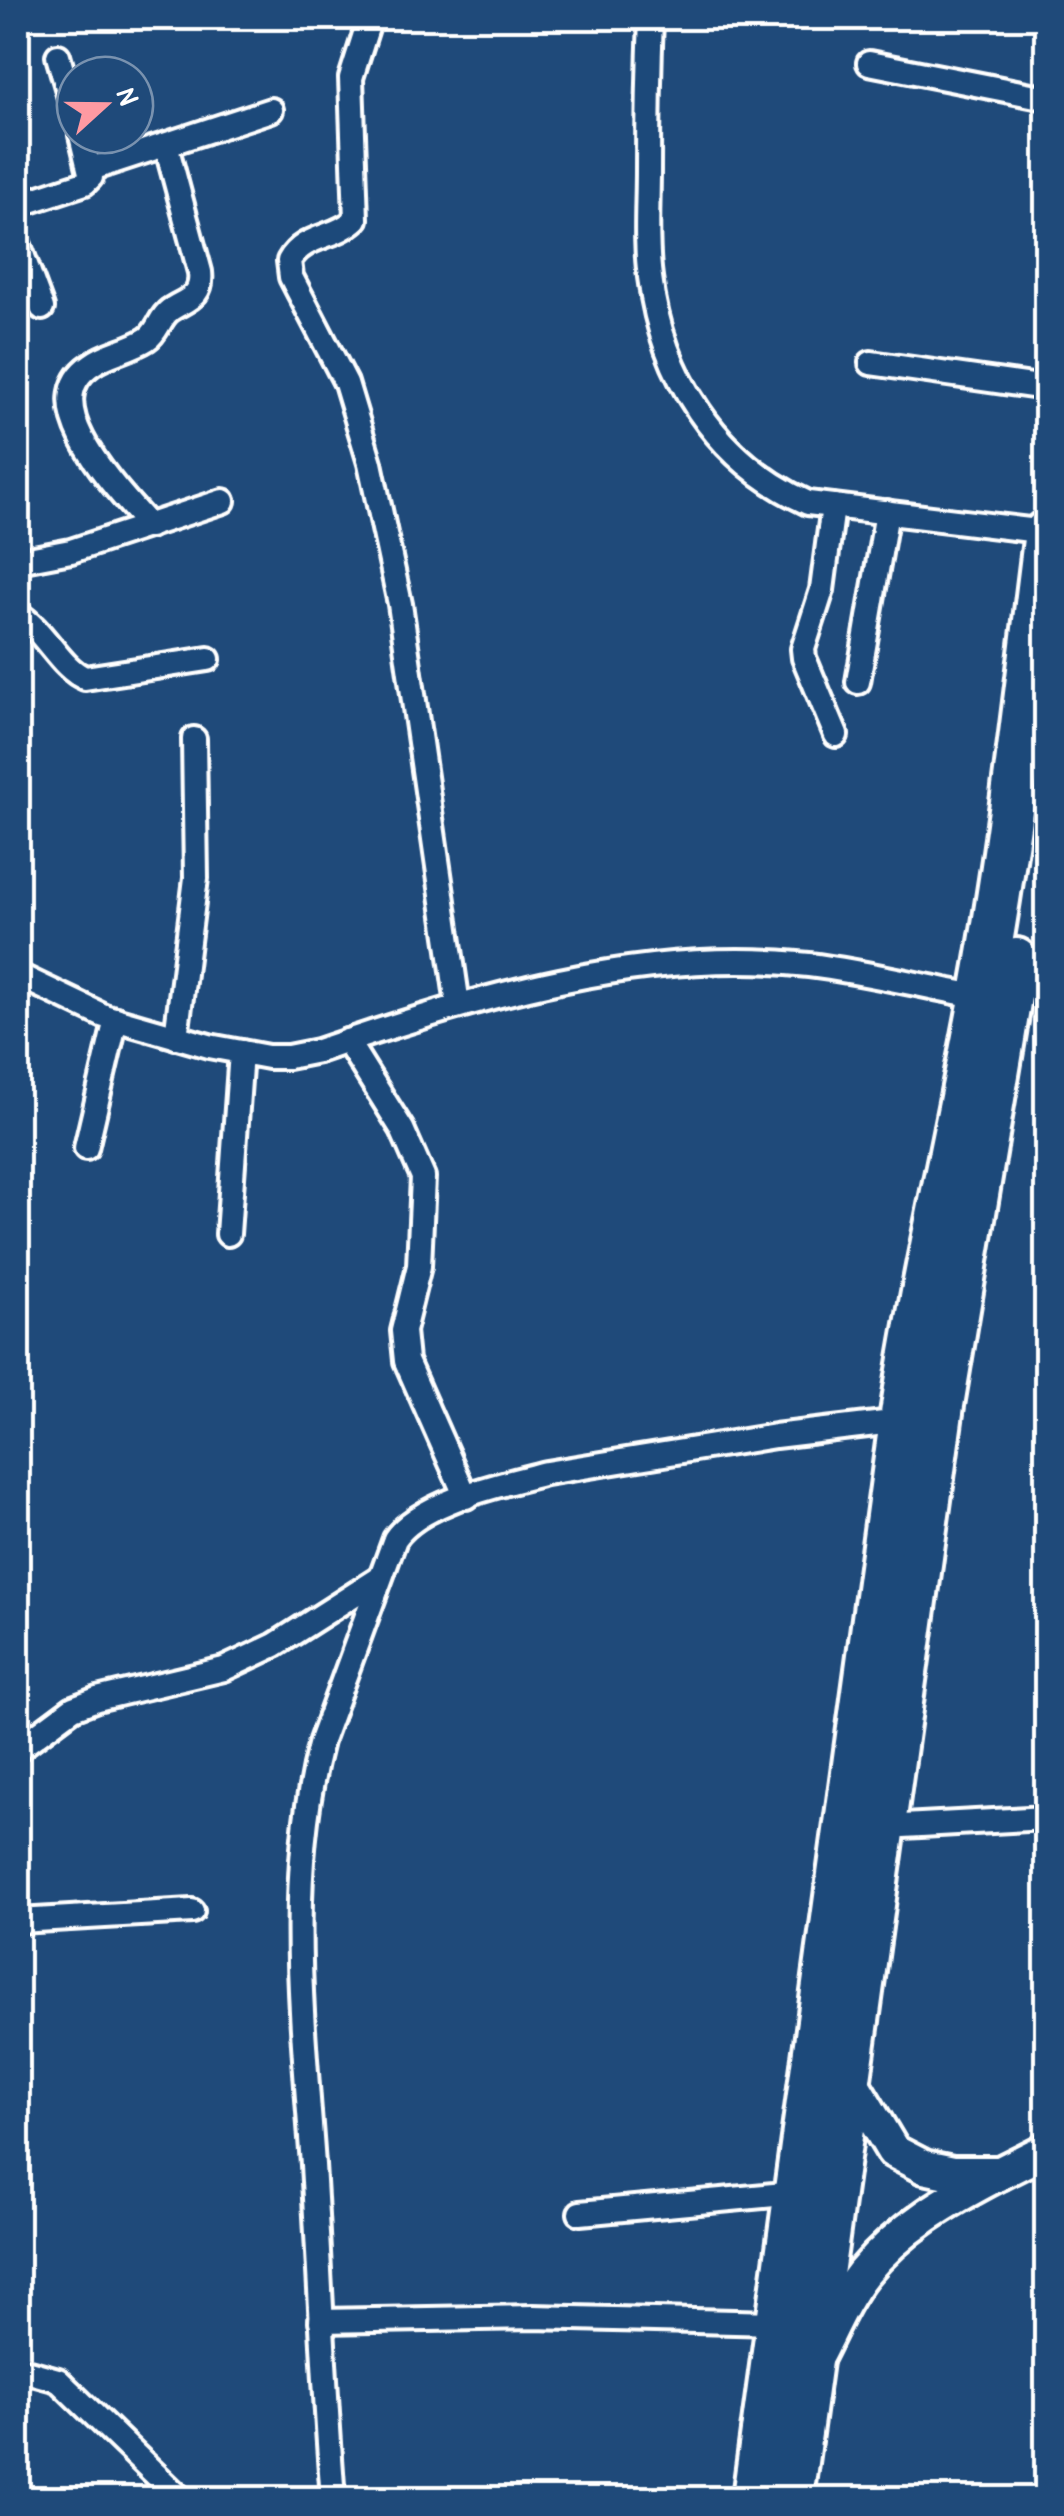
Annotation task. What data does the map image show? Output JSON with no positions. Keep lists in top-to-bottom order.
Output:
{
  "north": "right"
}
